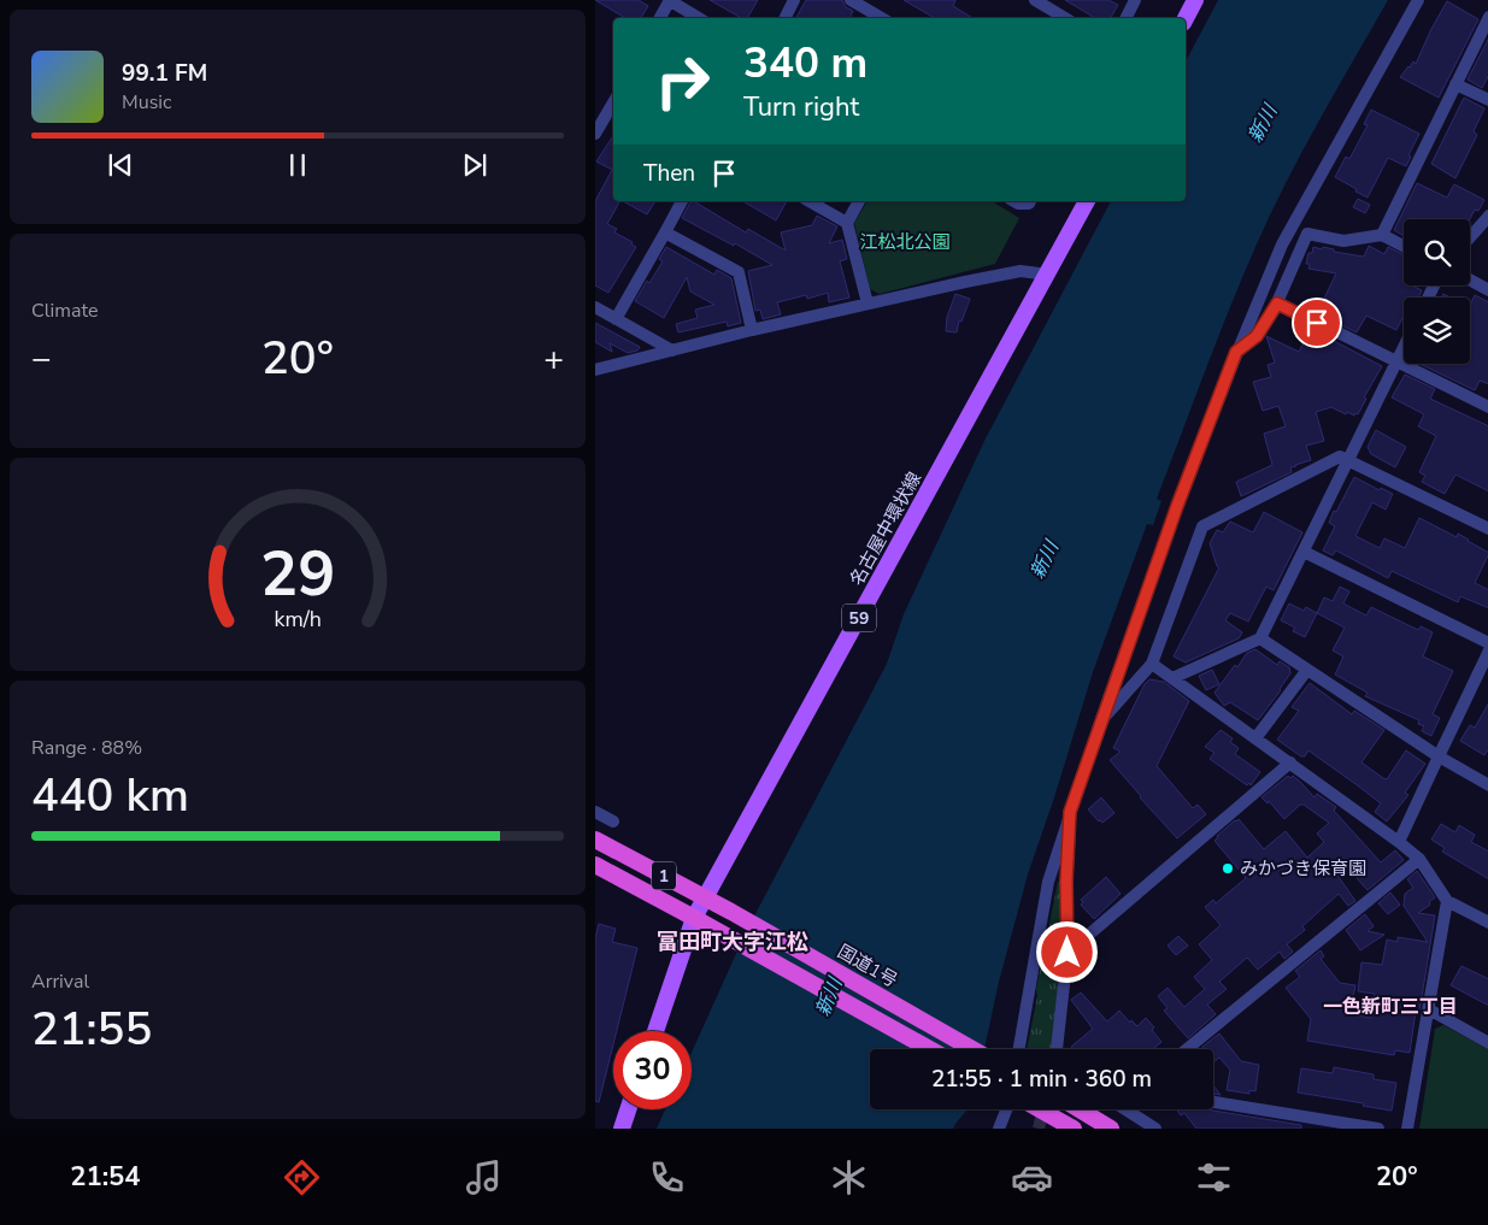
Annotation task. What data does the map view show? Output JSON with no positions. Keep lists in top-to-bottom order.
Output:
{
  "streets": {
    "highway": ["1", "国道1号"],
    "main road": ["名古屋中環状線", "59"]
  },
  "crossings": [
    ["名古屋中環状線", "1"],
    ["名古屋中環状線", "国道1号"]
  ],
  "districts": ["富田町大字江松", "一色新町三丁目"],
  "water": ["新川"],
  "parks": ["江松北公園"],
  "places": ["みかづき保育園"],
  "page": {
    "turn": ["340 m", "Turn right"],
    "song": ["99.1 FM", "Music"],
    "then": "Then",
    "tile": [
      "Climate",
      ["Range · 88%", "440 km"],
      ["Arrival", "21:55"]
    ],
    "heat": ["−", "20°", "+"],
    "limit": "30",
    "trip": "21:55 · 1 min · 360 m",
    "tabs": ["21:54", "20°"],
    "gauge": ["29", "km/h"]
  }
}
